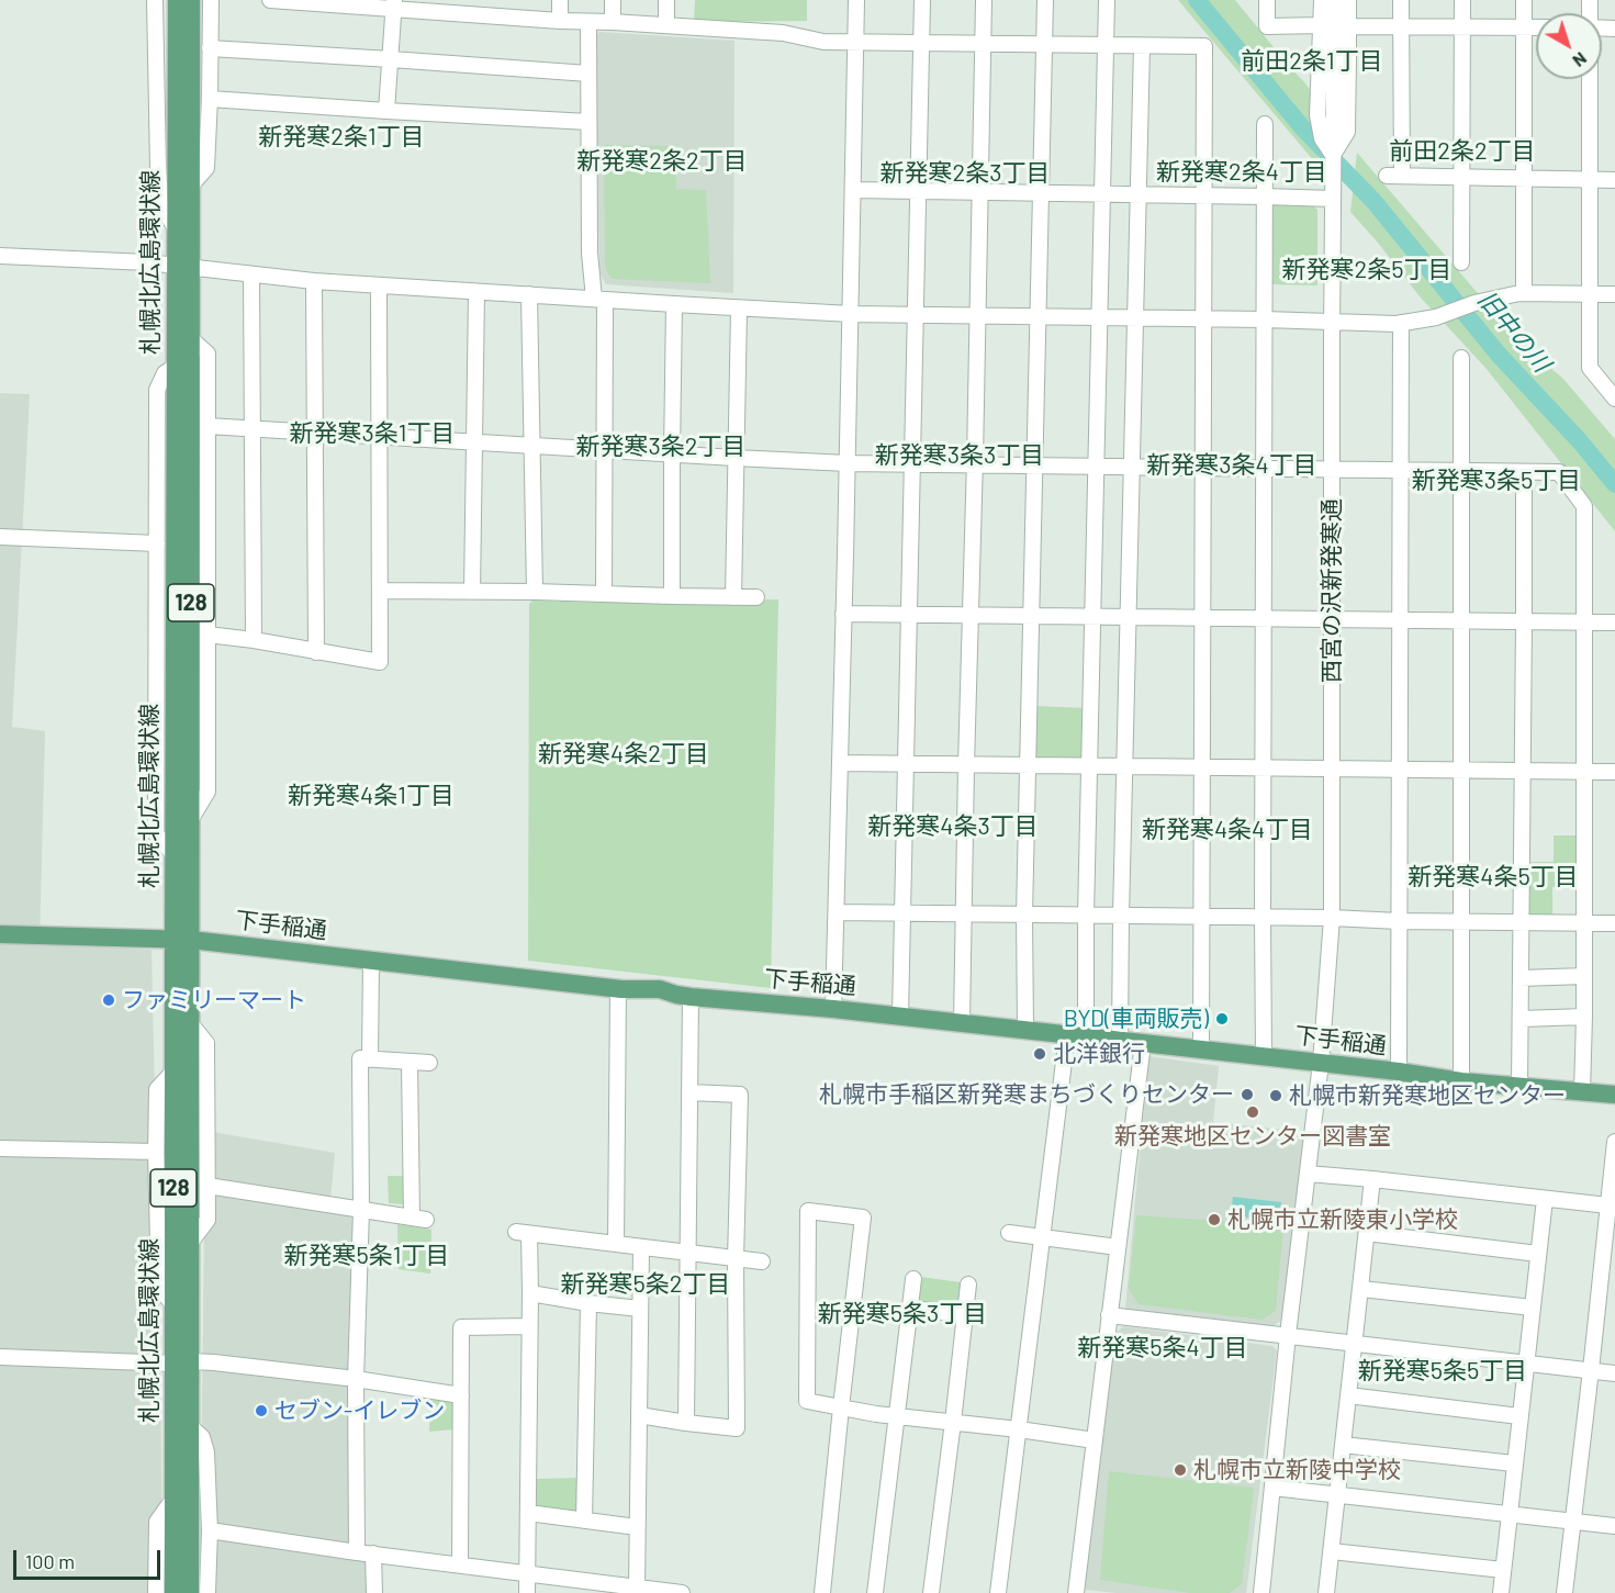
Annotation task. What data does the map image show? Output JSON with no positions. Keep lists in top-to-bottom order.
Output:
{
  "streets": {
    "main road": ["札幌北広島環状線", "128", "下手稲通"],
    "street": ["西宮の沢新発寒通"]
  },
  "crossings": [
    ["札幌北広島環状線", "下手稲通"],
    ["西宮の沢新発寒通", "下手稲通"]
  ],
  "districts": [
    "前田2条1丁目",
    "新発寒2条1丁目",
    "前田2条2丁目",
    "新発寒2条2丁目",
    "新発寒2条4丁目",
    "新発寒2条3丁目",
    "新発寒2条5丁目",
    "新発寒3条1丁目",
    "新発寒3条2丁目",
    "新発寒3条3丁目",
    "新発寒3条4丁目",
    "新発寒3条5丁目",
    "新発寒4条2丁目",
    "新発寒4条1丁目",
    "新発寒4条3丁目",
    "新発寒4条4丁目",
    "新発寒4条5丁目",
    "新発寒5条1丁目",
    "新発寒5条2丁目",
    "新発寒5条3丁目",
    "新発寒5条4丁目",
    "新発寒5条5丁目"
  ],
  "water": ["旧中の川"],
  "places": [
    "ファミリーマート",
    "BYD(車両販売)",
    "北洋銀行",
    "札幌市手稲区新発寒まちづくりセンター",
    "札幌市新発寒地区センター",
    "新発寒地区センター図書室",
    "札幌市立新陵東小学校",
    "セブン-イレブン",
    "札幌市立新陵中学校"
  ],
  "scale_bar": "100 m",
  "north": "bottom right"
}
